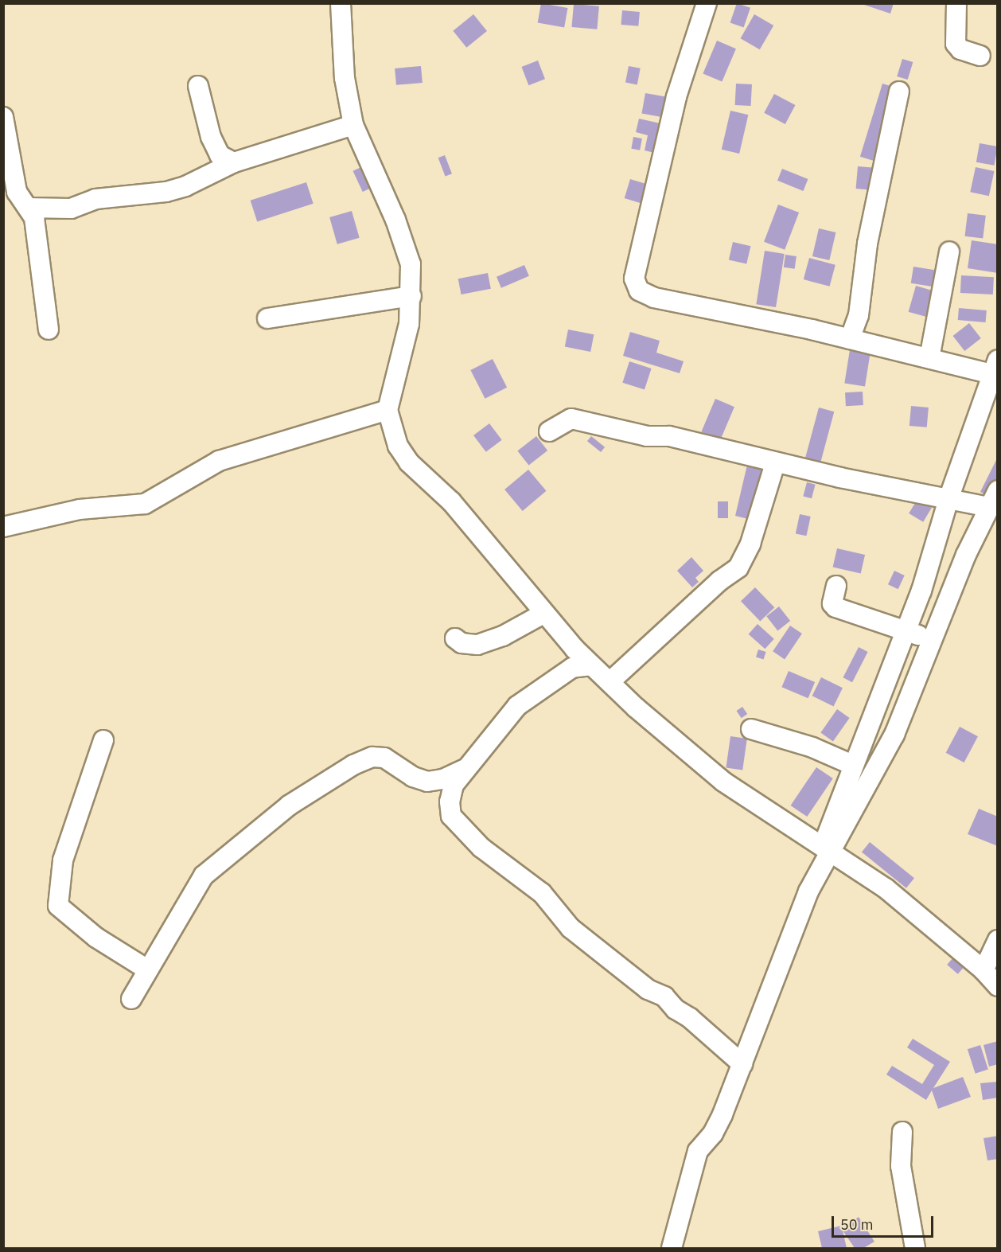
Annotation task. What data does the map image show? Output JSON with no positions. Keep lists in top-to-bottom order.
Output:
{
  "scale_bar": "50 m"
}
